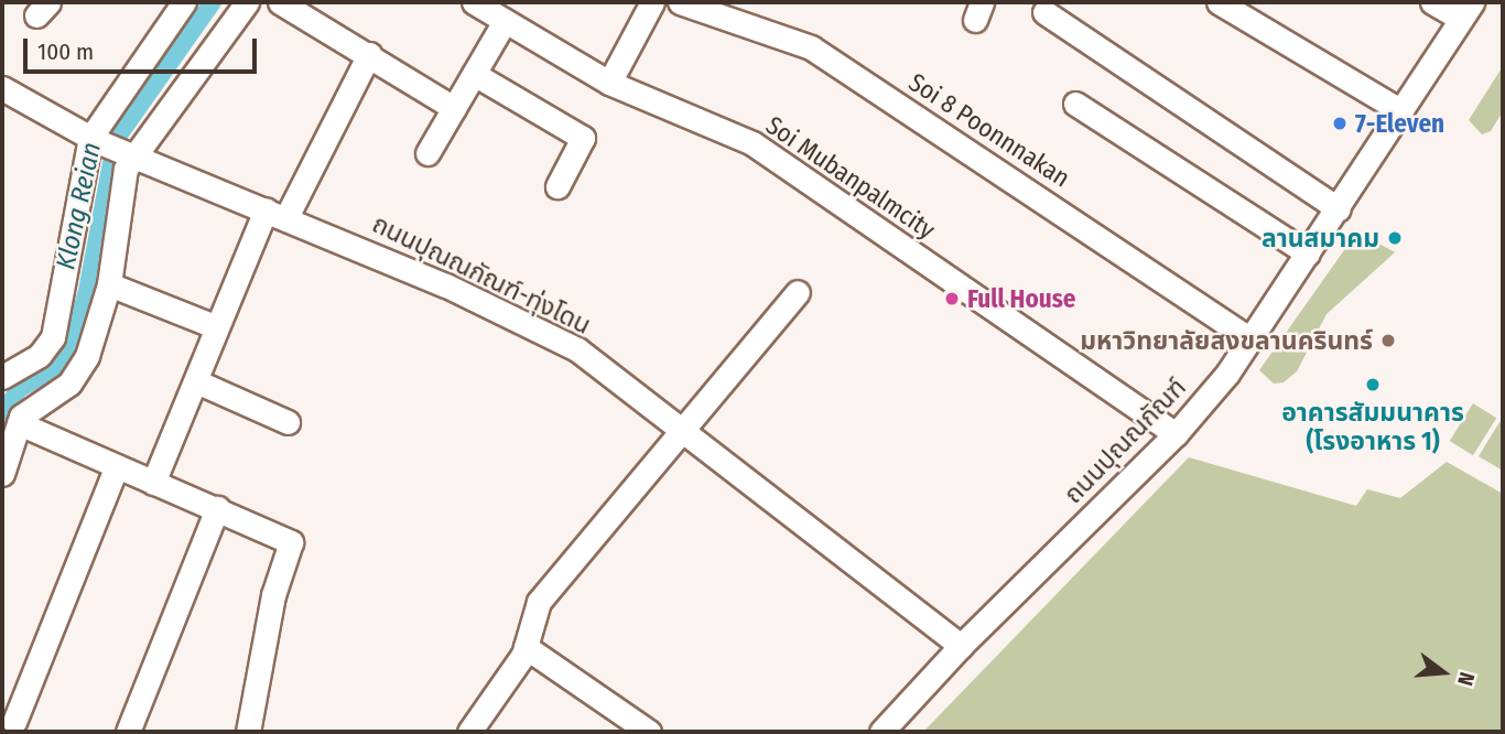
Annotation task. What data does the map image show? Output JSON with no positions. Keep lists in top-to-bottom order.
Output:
{
  "streets": {
    "street": [
      "Soi 8 Poonnnakan",
      "Soi Mubanpalmcity",
      "ถนนปุณณกัณฑ์-ทุ่งโดน",
      "ถนนปุณณกัณฑ์"
    ]
  },
  "crossings": [
    ["Soi 8 Poonnnakan", "ถนนปุณณกัณฑ์"],
    ["Soi Mubanpalmcity", "ถนนปุณณกัณฑ์"],
    ["ถนนปุณณกัณฑ์-ทุ่งโดน", "ถนนปุณณกัณฑ์"]
  ],
  "water": ["Klong Reian"],
  "places": [
    "7-Eleven",
    "ลานสมาคม",
    "Full House",
    "มหาวิทยาลัยสงขลานครินทร์",
    "อาคารสัมมนาคาร (โรงอาหาร 1)"
  ],
  "scale_bar": "100 m",
  "north": "right"
}
